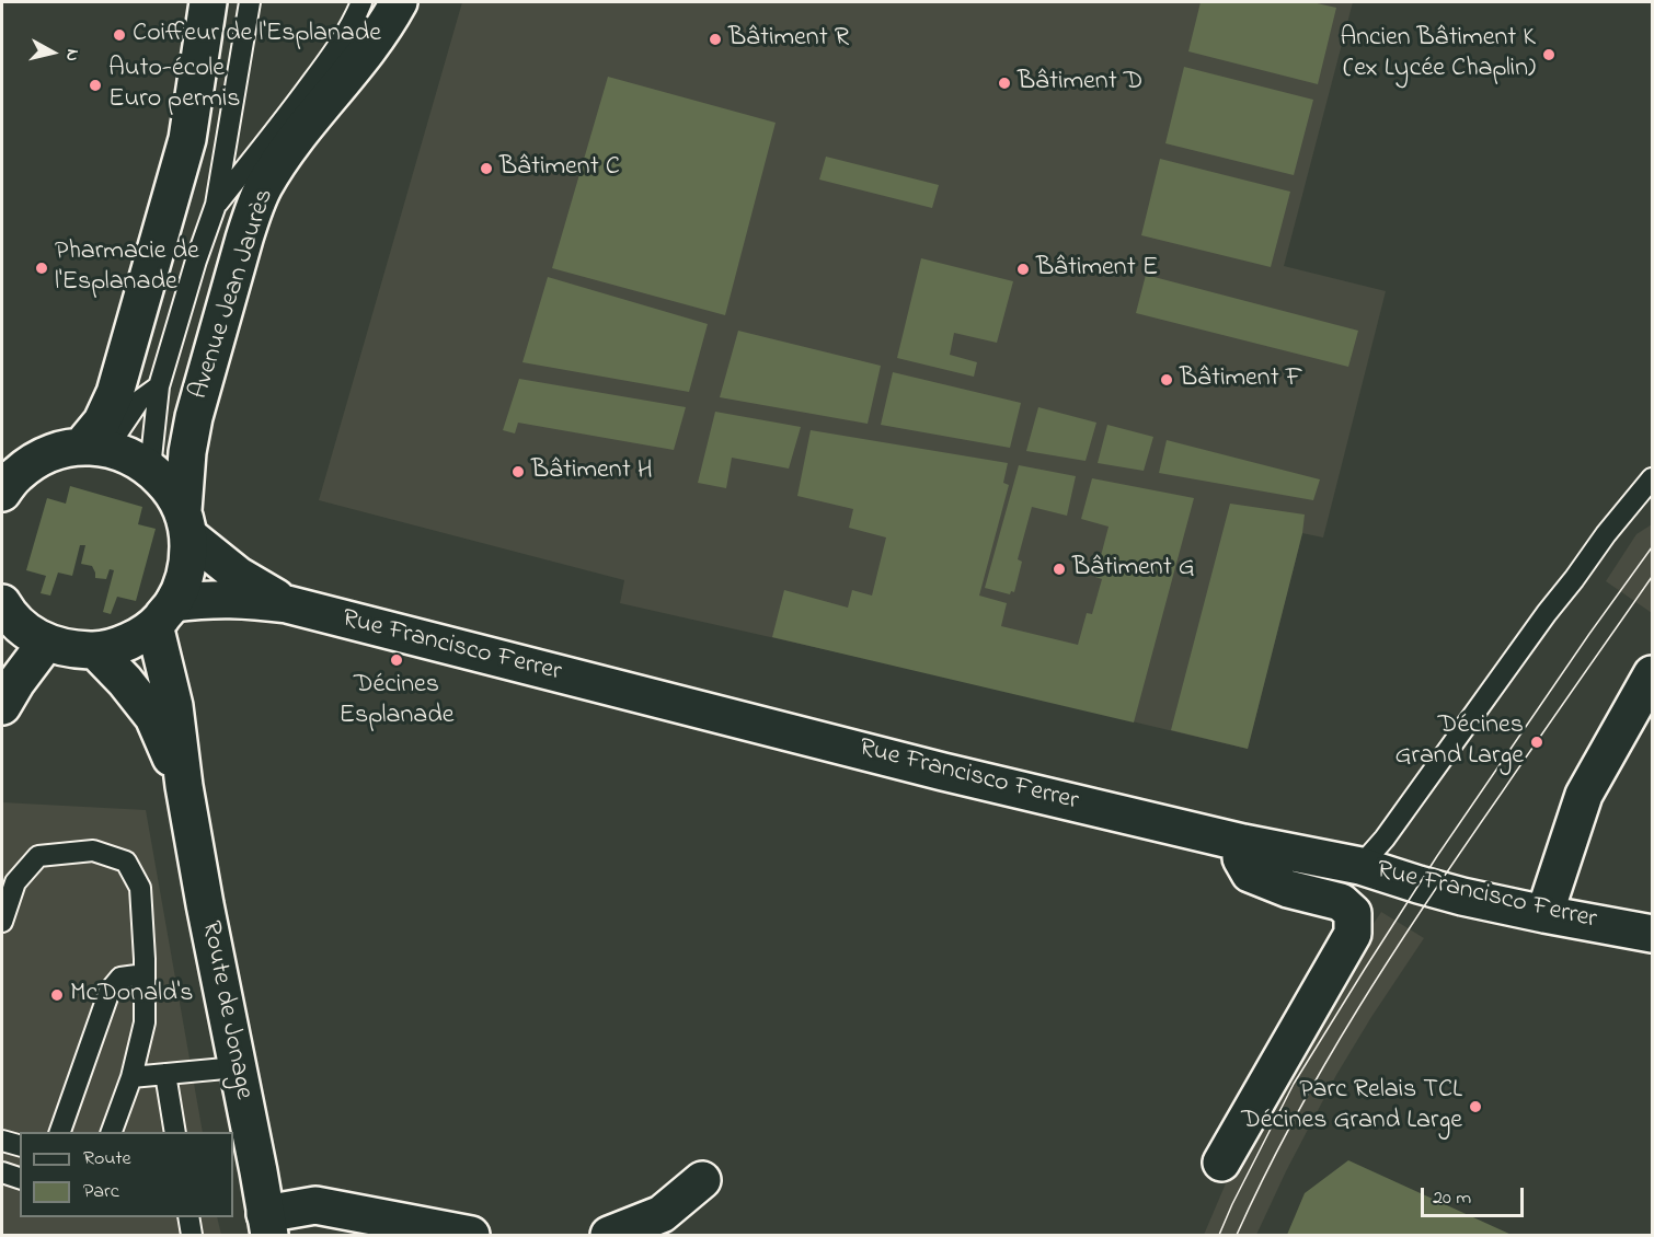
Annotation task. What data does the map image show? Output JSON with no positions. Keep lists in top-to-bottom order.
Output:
{
  "streets": {
    "street": ["Avenue Jean Jaurès", "Rue Francisco Ferrer", "Route de Jonage"]
  },
  "crossings": [
    ["Avenue Jean Jaurès", "Rue Francisco Ferrer"],
    ["Avenue Jean Jaurès", "Route de Jonage"],
    ["Rue Francisco Ferrer", "Route de Jonage"]
  ],
  "places": [
    "Coiffeur de l'Esplanade",
    "Bâtiment R",
    "Ancien Bâtiment K (ex Lycée Chaplin)",
    "Bâtiment D",
    "Auto-école Euro permis",
    "Bâtiment C",
    "Pharmacie de l'Esplanade",
    "Bâtiment E",
    "Bâtiment F",
    "Bâtiment H",
    "Bâtiment G",
    "Décines Esplanade",
    "Décines Grand Large",
    "McDonald's",
    "Parc Relais TCL Décines Grand Large"
  ],
  "legend": ["Route", "Parc"],
  "scale_bar": "20 m",
  "north": "right"
}
